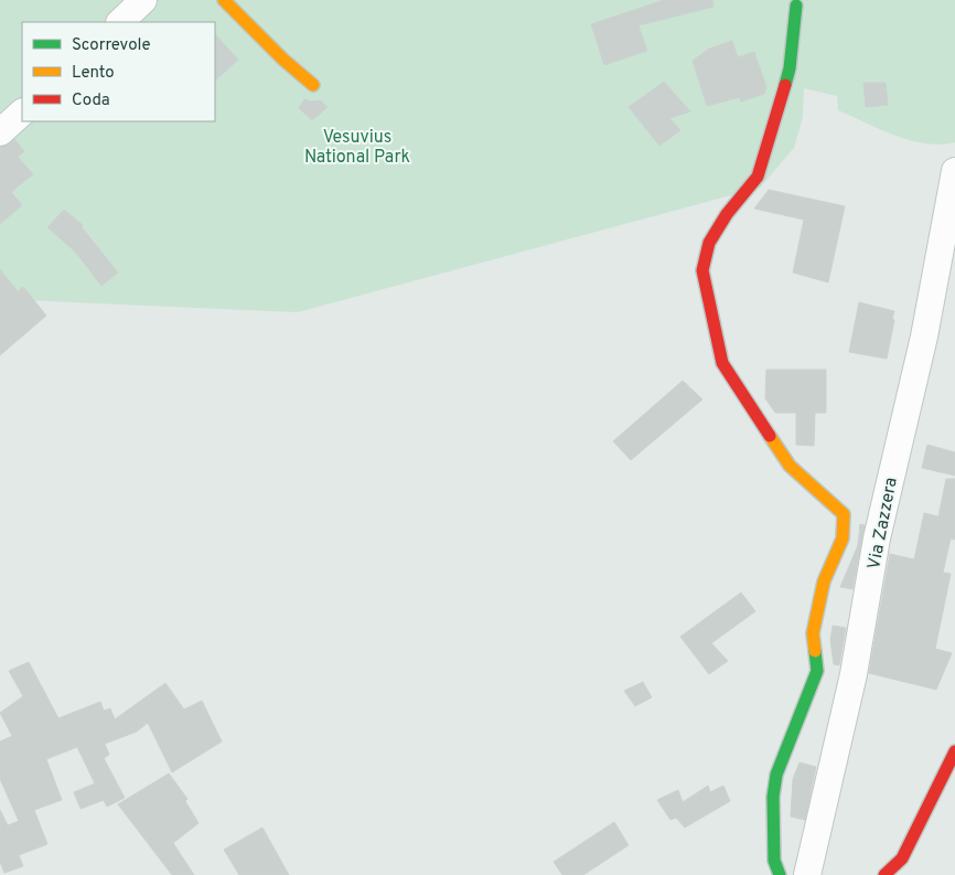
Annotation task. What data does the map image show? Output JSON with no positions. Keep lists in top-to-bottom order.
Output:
{
  "streets": {
    "street": ["Via Zazzera"]
  },
  "parks": ["Vesuvius National Park"],
  "legend": ["Scorrevole", "Lento", "Coda"]
}
